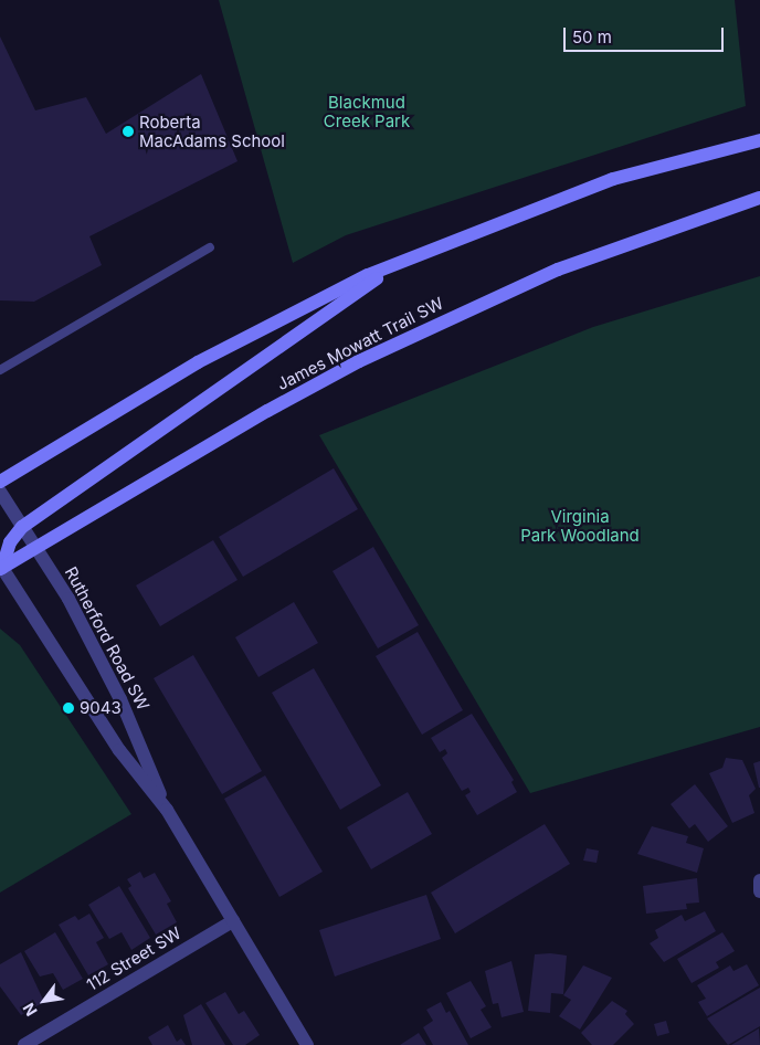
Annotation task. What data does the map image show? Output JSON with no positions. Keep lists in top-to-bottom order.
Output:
{
  "streets": {
    "main road": ["James Mowatt Trail SW"],
    "street": ["Rutherford Road SW", "112 Street SW"]
  },
  "crossings": [
    ["James Mowatt Trail SW", "Rutherford Road SW"],
    ["Rutherford Road SW", "112 Street SW"]
  ],
  "parks": ["Blackmud Creek Park", "Virginia Park Woodland"],
  "places": ["Roberta MacAdams School", "9043"],
  "scale_bar": "50 m",
  "north": "bottom left"
}
